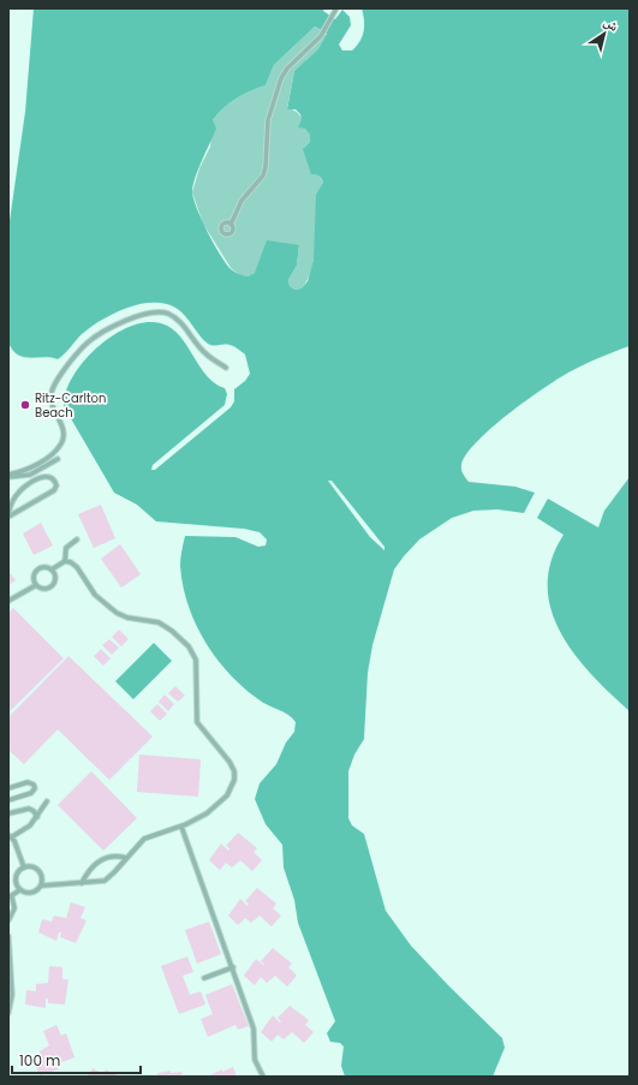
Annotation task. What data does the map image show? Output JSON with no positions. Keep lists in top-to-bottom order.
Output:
{
  "places": ["Ritz-Carlton Beach"],
  "scale_bar": "100 m",
  "north": "top right"
}
